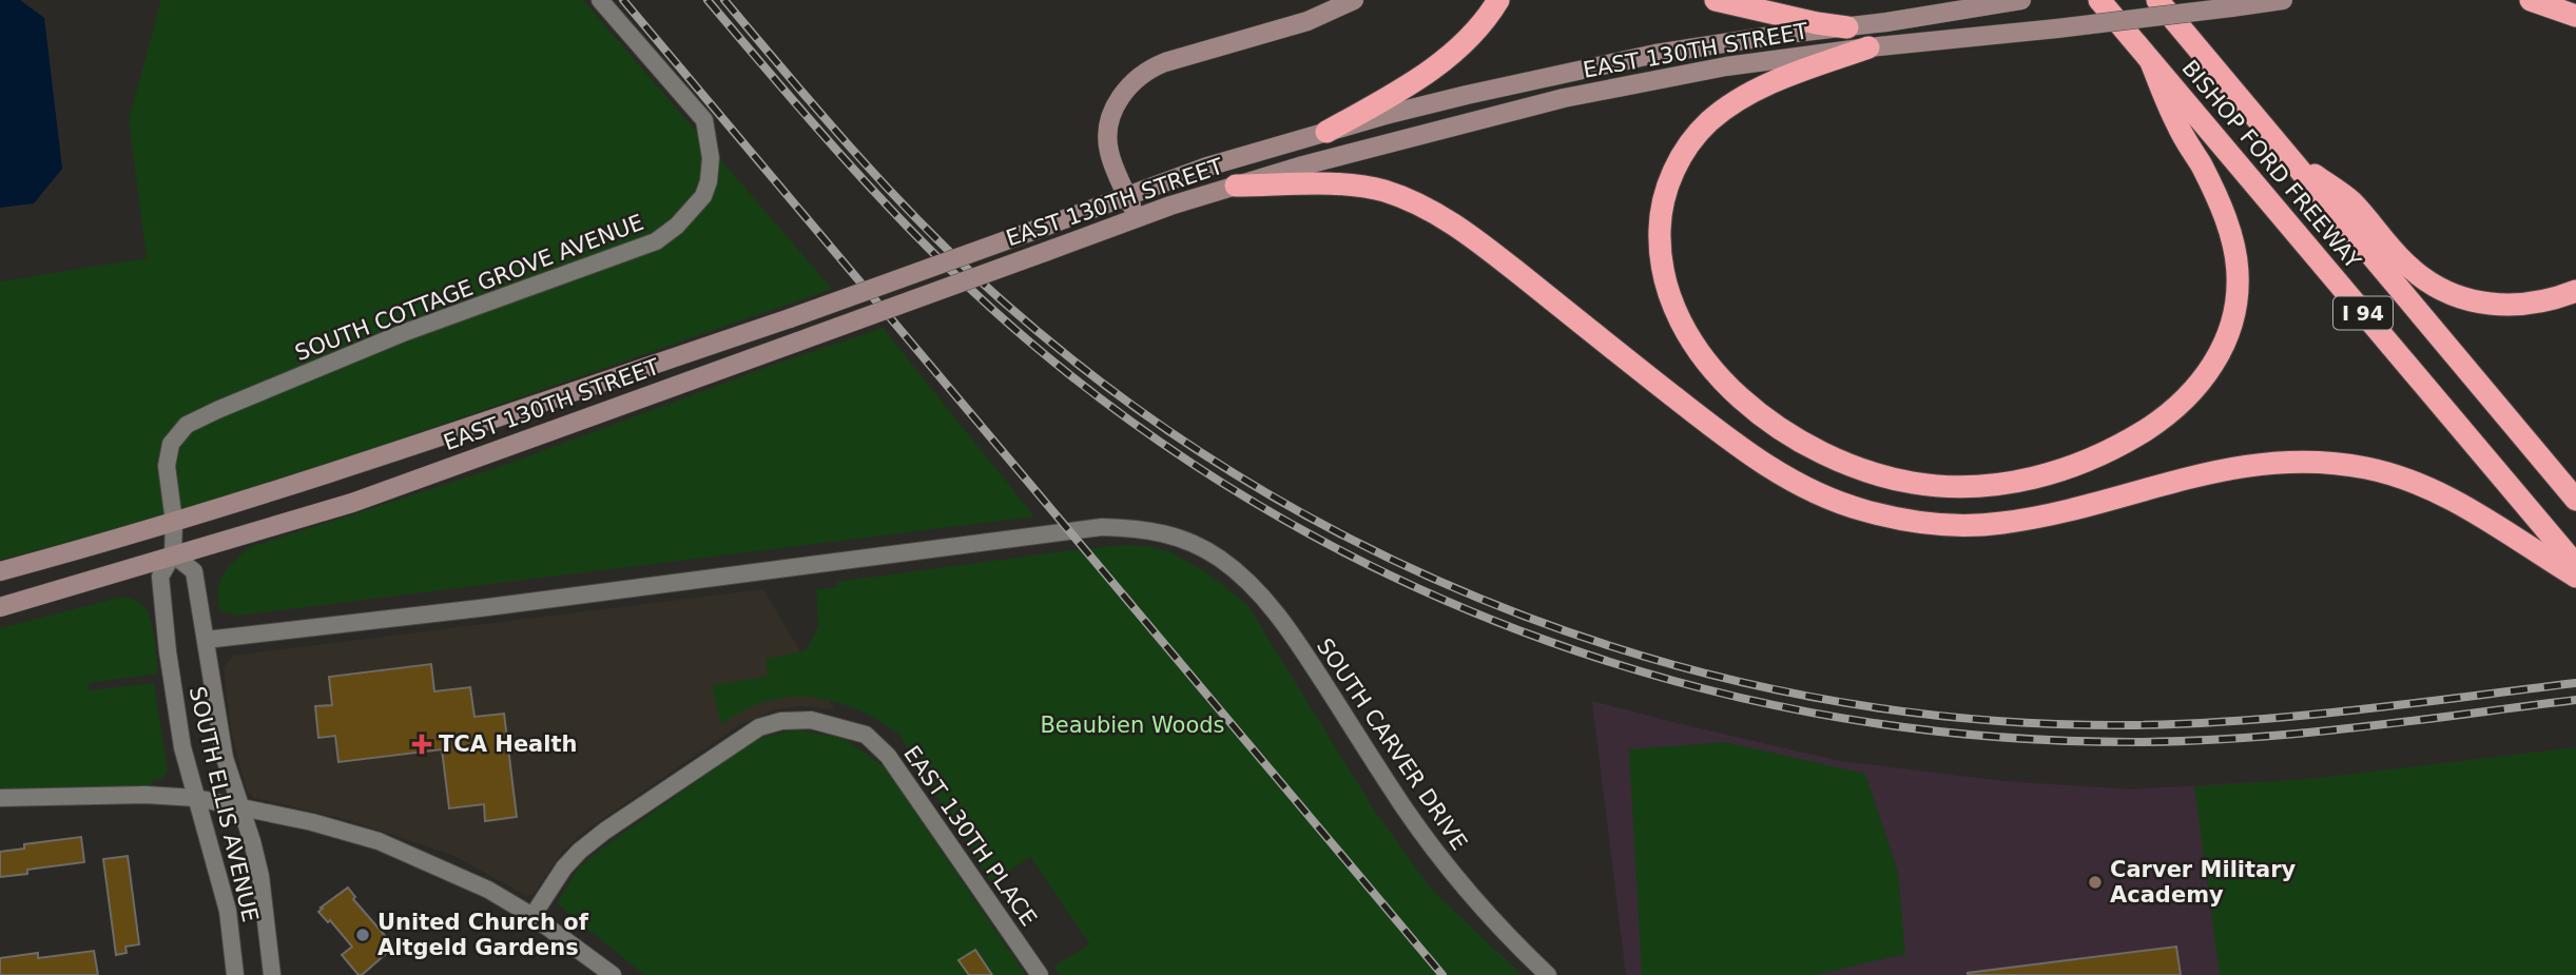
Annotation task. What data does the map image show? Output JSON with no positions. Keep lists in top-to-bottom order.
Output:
{
  "streets": {
    "highway": ["BISHOP FORD FREEWAY", "I 94"],
    "main road": ["EAST 130TH STREET"],
    "street": [
      "SOUTH COTTAGE GROVE AVENUE",
      "SOUTH CARVER DRIVE",
      "SOUTH ELLIS AVENUE",
      "EAST 130TH PLACE"
    ]
  },
  "crossings": [
    ["EAST 130TH STREET", "SOUTH COTTAGE GROVE AVENUE"],
    ["EAST 130TH STREET", "SOUTH ELLIS AVENUE"],
    ["SOUTH COTTAGE GROVE AVENUE", "SOUTH ELLIS AVENUE"],
    ["SOUTH CARVER DRIVE", "SOUTH ELLIS AVENUE"]
  ],
  "parks": ["Beaubien Woods"],
  "places": {
    "health": ["TCA Health"],
    "other": ["Carver Military Academy", "United Church of Altgeld Gardens"]
  }
}
